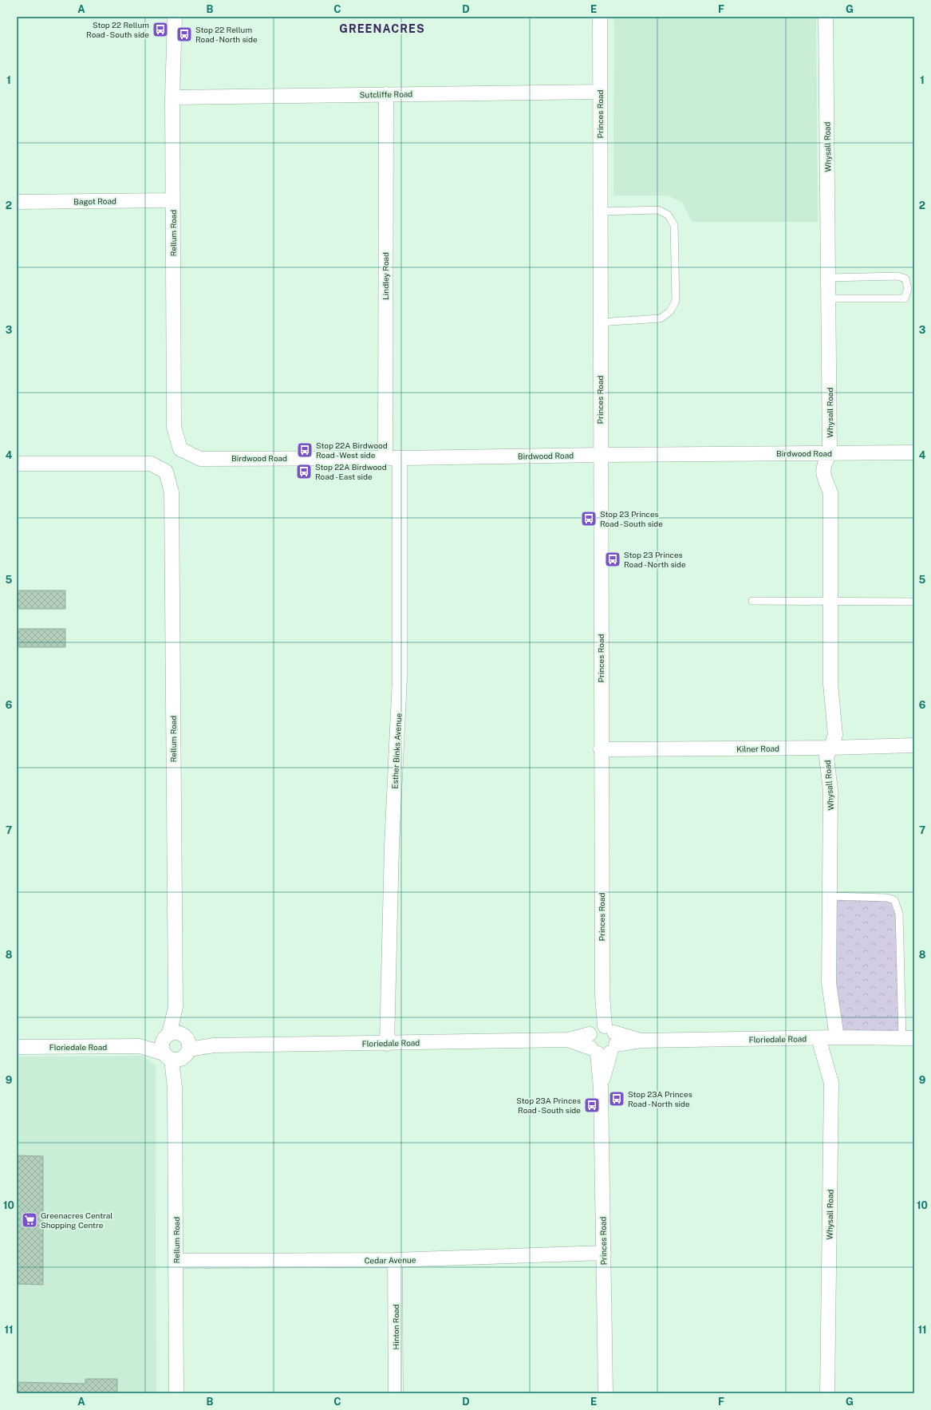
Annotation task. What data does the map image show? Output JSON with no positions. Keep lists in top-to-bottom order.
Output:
{
  "streets": {
    "street": [
      "Sutcliffe Road",
      "Princes Road",
      "Whysall Road",
      "Bagot Road",
      "Rellum Road",
      "Lindley Road",
      "Birdwood Road",
      "Kilner Road",
      "Esther Binks Avenue",
      "Floriedale Road",
      "Cedar Avenue",
      "Hinton Road"
    ]
  },
  "crossings": [
    ["Sutcliffe Road", "Princes Road"],
    ["Sutcliffe Road", "Rellum Road"],
    ["Sutcliffe Road", "Lindley Road"],
    ["Princes Road", "Birdwood Road"],
    ["Princes Road", "Kilner Road"],
    ["Princes Road", "Floriedale Road"],
    ["Princes Road", "Cedar Avenue"],
    ["Whysall Road", "Birdwood Road"],
    ["Whysall Road", "Kilner Road"],
    ["Whysall Road", "Floriedale Road"],
    ["Bagot Road", "Rellum Road"],
    ["Rellum Road", "Birdwood Road"],
    ["Rellum Road", "Floriedale Road"],
    ["Rellum Road", "Cedar Avenue"],
    ["Lindley Road", "Birdwood Road"],
    ["Birdwood Road", "Esther Binks Avenue"],
    ["Esther Binks Avenue", "Floriedale Road"],
    ["Cedar Avenue", "Hinton Road"]
  ],
  "districts": ["GREENACRES"],
  "places": {
    "bus stop": [
      "Stop 22 Rellum Road - South side",
      "Stop 22 Rellum Road - North side",
      "Stop 22A Birdwood Road - West side",
      "Stop 22A Birdwood Road - East side",
      "Stop 23 Princes Road - South side",
      "Stop 23 Princes Road - North side",
      "Stop 23A Princes Road - North side",
      "Stop 23A Princes Road - South side"
    ],
    "supermarket": ["Greenacres Central Shopping Centre"]
  },
  "grid": {
    "columns": [
      "A",
      "B",
      "C",
      "D",
      "E",
      "F",
      "G"
    ],
    "rows": [
      "1",
      "2",
      "3",
      "4",
      "5",
      "6",
      "7",
      "8",
      "9",
      "10",
      "11"
    ]
  }
}
